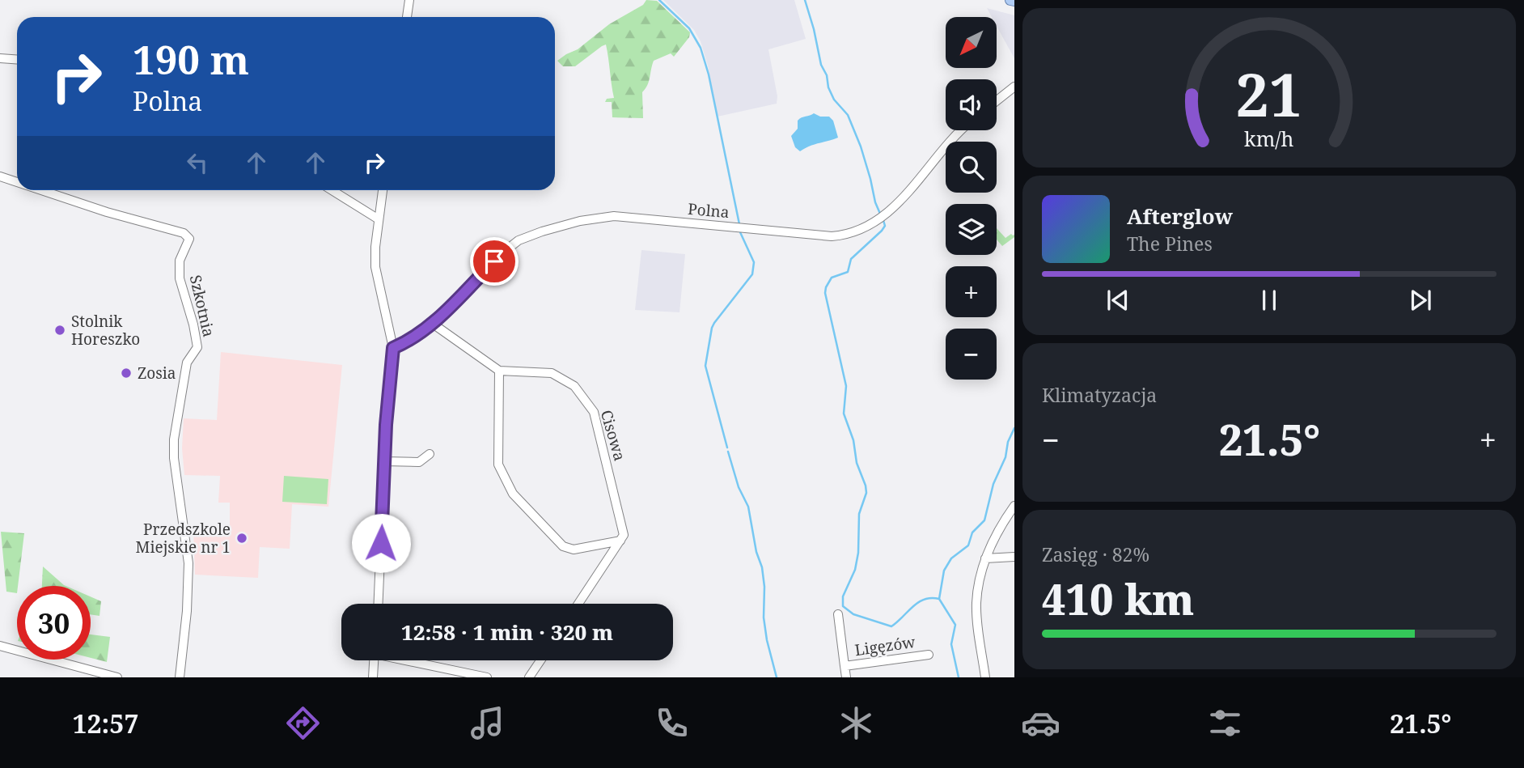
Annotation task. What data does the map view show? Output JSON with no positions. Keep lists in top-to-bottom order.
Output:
{
  "streets": {
    "street": [
      "Polna",
      "Szkotnia",
      "Cisowa",
      "Ligęzów"
    ]
  },
  "places": ["Stolnik Horeszko", "Zosia", "Przedszkole Miejskie nr 1"],
  "north": "bottom left",
  "page": {
    "map_buttons": ["+", "−"],
    "turn": ["190 m", "Polna"],
    "song": ["Afterglow", "The Pines"],
    "tile": [
      "Klimatyzacja",
      ["Zasięg · 82%", "410 km"]
    ],
    "heat": ["−", "21.5°", "+"],
    "limit": "30",
    "trip": "12:58 · 1 min · 320 m",
    "tabs": ["12:57", "21.5°"],
    "gauge": ["21", "km/h"]
  }
}
